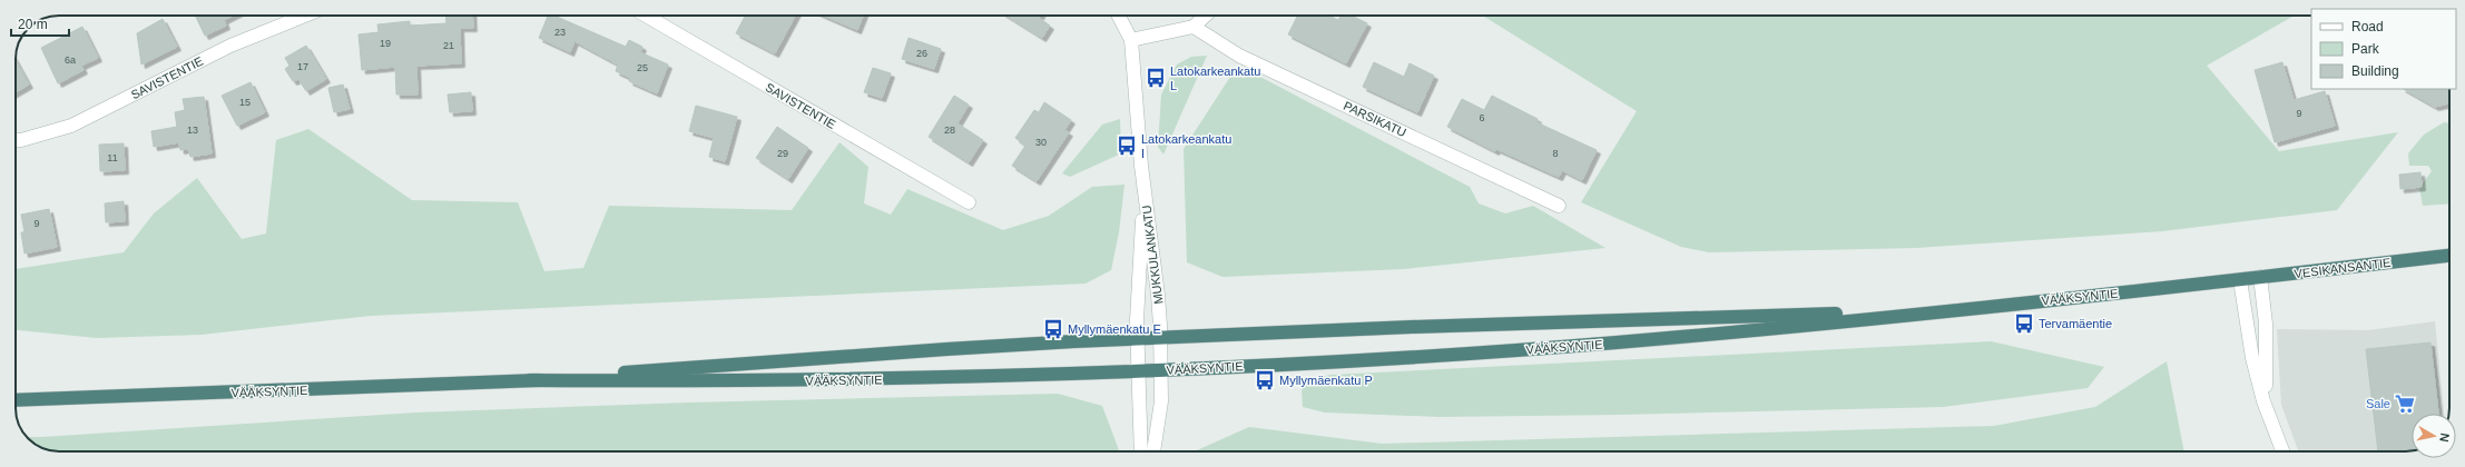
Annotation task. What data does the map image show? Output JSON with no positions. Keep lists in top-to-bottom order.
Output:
{
  "streets": {
    "highway": ["VESIKANSANTIE", "VÄÄKSYNTIE"],
    "street": ["SAVISTENTIE", "PARSIKATU", "MUKKULANKATU"]
  },
  "crossings": [
    ["MUKKULANKATU", "VÄÄKSYNTIE"],
    ["VESIKANSANTIE", "VÄÄKSYNTIE"]
  ],
  "places": {
    "bus stop": [
      "Latokarkeankatu L",
      "Latokarkeankatu I",
      "Tervamäentie",
      "Myllymäenkatu E",
      "Myllymäenkatu P"
    ],
    "supermarket": ["Sale"]
  },
  "house_numbers": [
    "23",
    "19",
    "21",
    "26",
    "6a",
    "17",
    "25",
    "15",
    "9",
    "6",
    "13",
    "28",
    "30",
    "29",
    "8",
    "11",
    "9"
  ],
  "legend": ["Road", "Park", "Building"],
  "scale_bar": "20 m",
  "north": "right"
}
